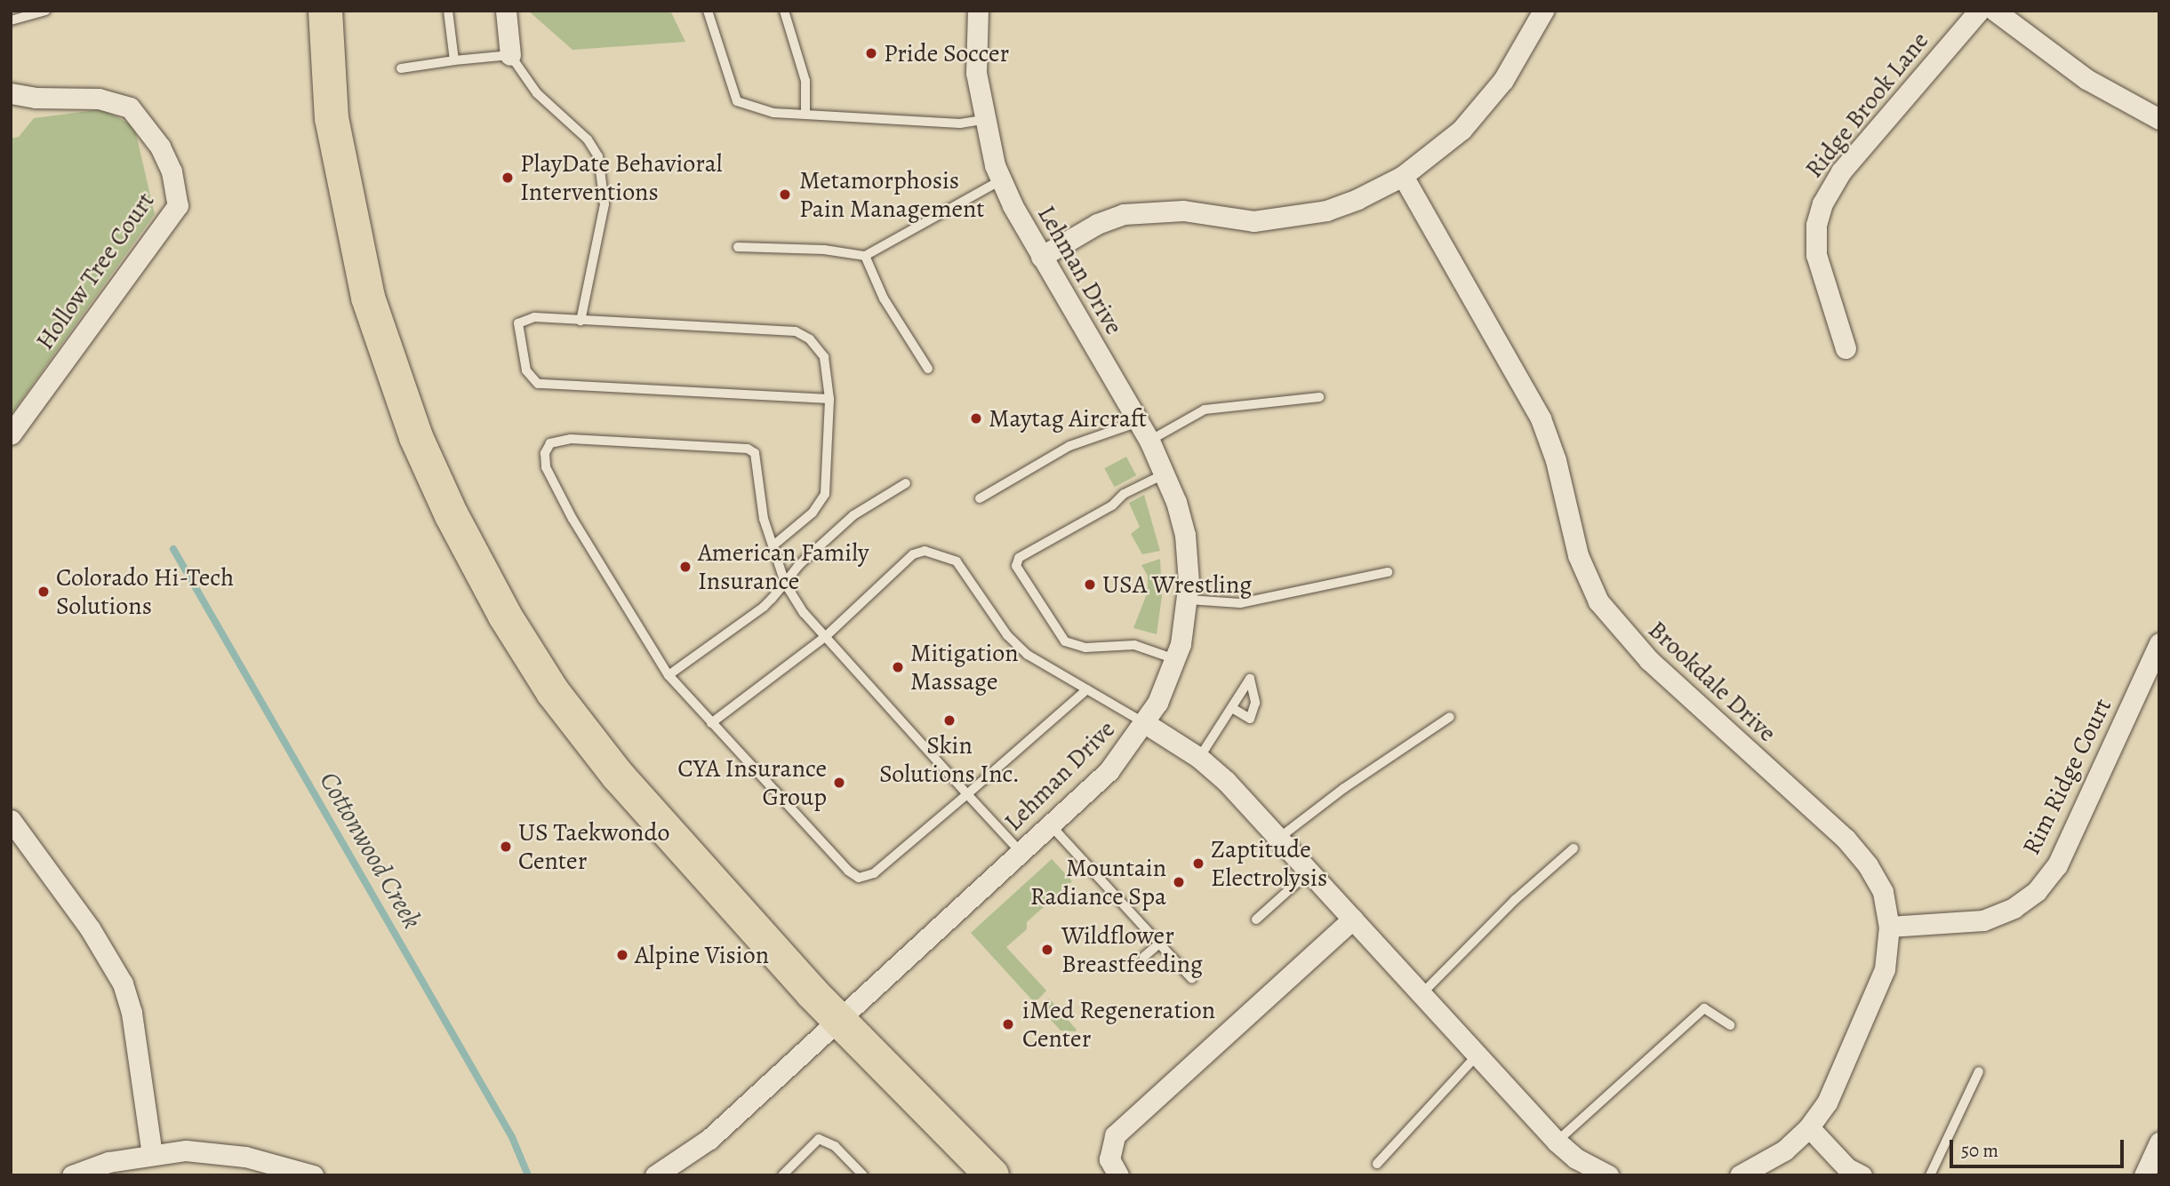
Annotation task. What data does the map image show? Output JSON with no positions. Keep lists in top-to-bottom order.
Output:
{
  "streets": {
    "street": [
      "Ridge Brook Lane",
      "Lehman Drive",
      "Hollow Tree Court",
      "Brookdale Drive",
      "Rim Ridge Court"
    ]
  },
  "crossings": [
    ["Brookdale Drive", "Rim Ridge Court"]
  ],
  "water": ["Cottonwood Creek"],
  "places": [
    "Pride Soccer",
    "PlayDate Behavioral Interventions",
    "Metamorphosis Pain Management",
    "Maytag Aircraft",
    "American Family Insurance",
    "USA Wrestling",
    "Colorado Hi-Tech Solutions",
    "Mitigation Massage",
    "Skin Solutions Inc.",
    "CYA Insurance Group",
    "US Taekwondo Center",
    "Zaptitude Electrolysis",
    "Mountain Radiance Spa",
    "Wildflower Breastfeeding",
    "Alpine Vision",
    "iMed Regeneration Center"
  ],
  "scale_bar": "50 m"
}
